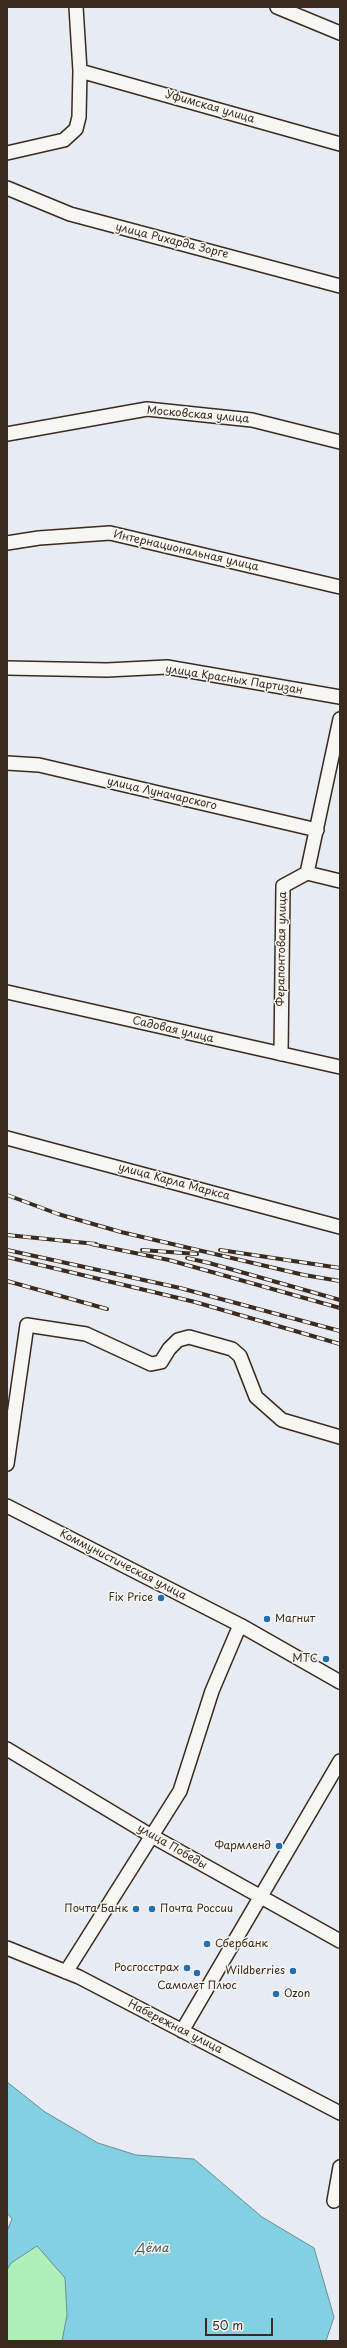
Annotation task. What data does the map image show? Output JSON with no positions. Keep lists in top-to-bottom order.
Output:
{
  "streets": {
    "street": [
      "Уфимская улица",
      "улица Рихарда Зорге",
      "Московская улица",
      "Интернациональная улица",
      "улица Красных Партизан",
      "улица Луначарского",
      "Ферапонтовая улица",
      "Садовая улица",
      "улица Карла Маркса",
      "Коммунистическая улица",
      "улица Победы",
      "Набережная улица"
    ]
  },
  "crossings": [
    ["Ферапонтовая улица", "Садовая улица"]
  ],
  "water": ["Дёма"],
  "places": [
    "Fix Price",
    "Магнит",
    "МТС",
    "Фармленд",
    "Почта Банк",
    "Почта России",
    "Сбербанк",
    "Росгосстрах",
    "Wildberries",
    "Самолет Плюс",
    "Ozon"
  ],
  "scale_bar": "50 m"
}
